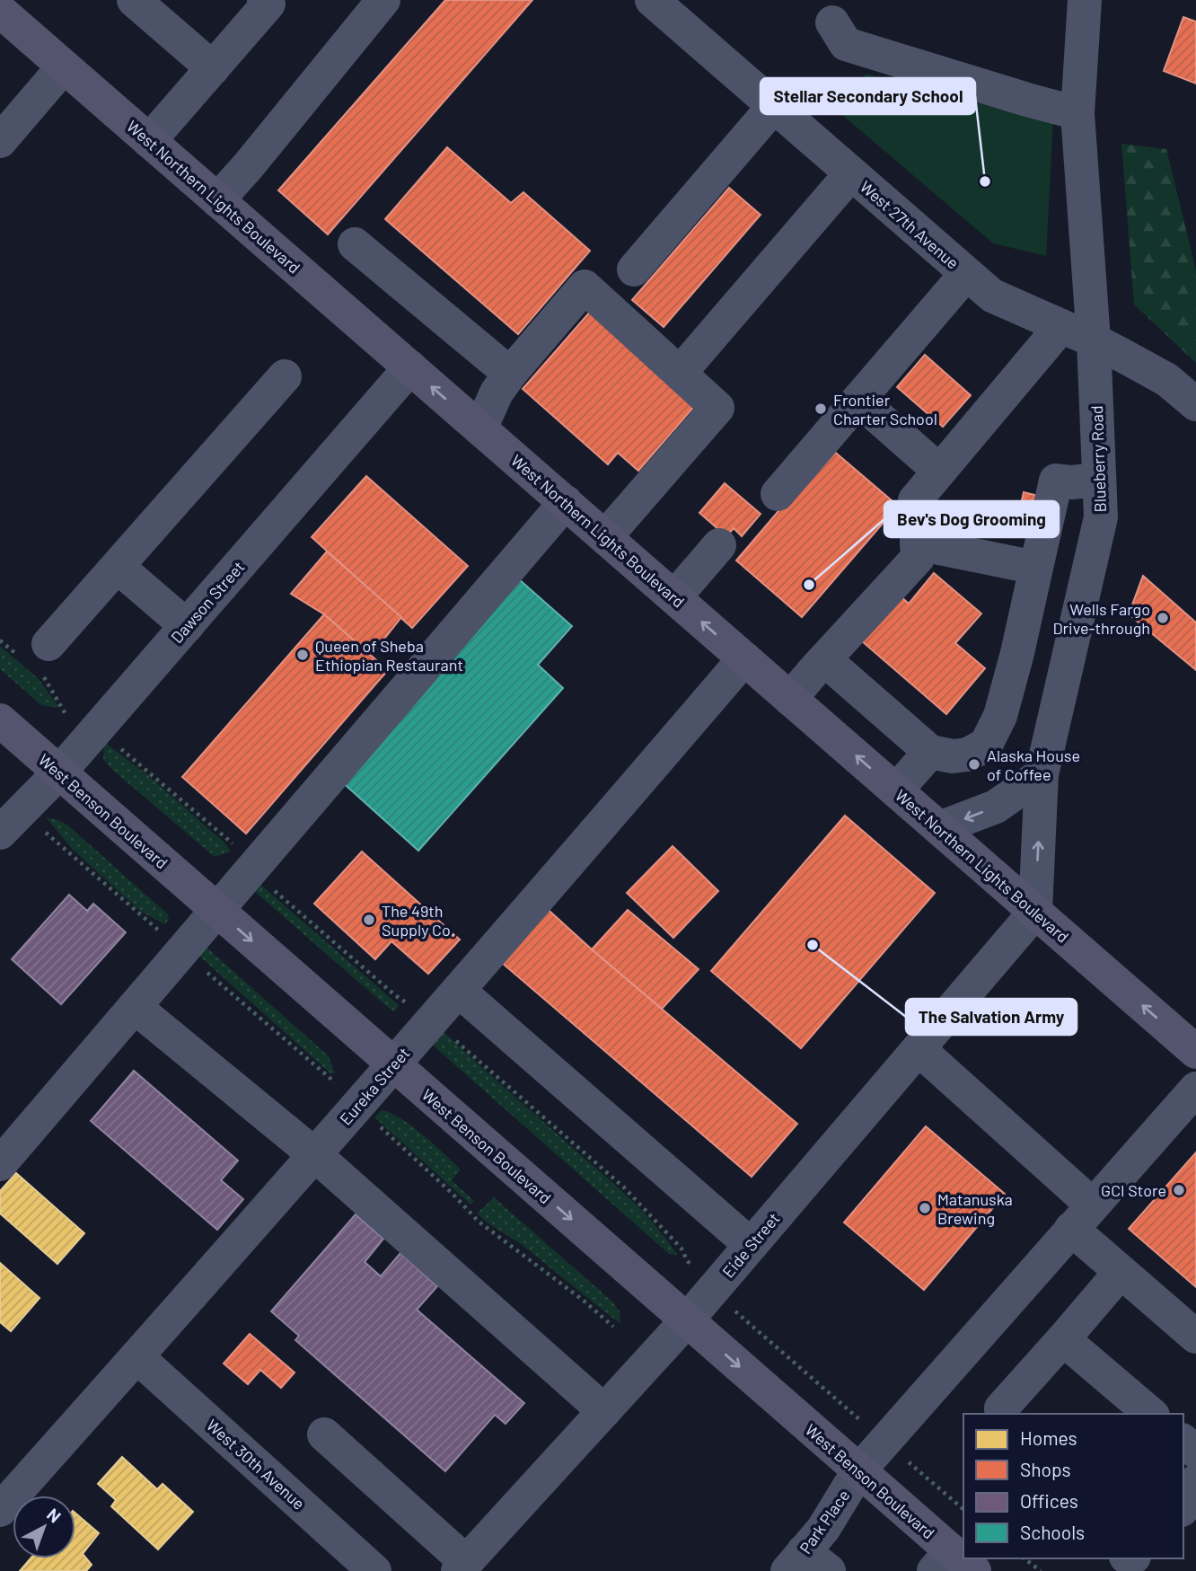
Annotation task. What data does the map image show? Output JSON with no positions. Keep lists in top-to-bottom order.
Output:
{
  "streets": {
    "main road": ["West Northern Lights Boulevard", "West Benson Boulevard"],
    "street": [
      "West 27th Avenue",
      "Blueberry Road",
      "Dawson Street",
      "Eureka Street",
      "Eide Street",
      "West 30th Avenue",
      "Park Place"
    ]
  },
  "crossings": [
    ["West Northern Lights Boulevard", "Blueberry Road"],
    ["West Northern Lights Boulevard", "Dawson Street"],
    ["West Northern Lights Boulevard", "Eureka Street"],
    ["West Northern Lights Boulevard", "Eide Street"],
    ["West 27th Avenue", "Blueberry Road"],
    ["Blueberry Road", "Eide Street"],
    ["Dawson Street", "West Benson Boulevard"],
    ["West Benson Boulevard", "Eureka Street"],
    ["West Benson Boulevard", "Eide Street"],
    ["West Benson Boulevard", "Park Place"],
    ["Eureka Street", "West 30th Avenue"]
  ],
  "one_way": ["West Benson Boulevard"],
  "places": [
    "Stellar Secondary School",
    "Frontier Charter School",
    "Bev's Dog Grooming",
    "Wells Fargo Drive-through",
    "Queen of Sheba Ethiopian Restaurant",
    "Alaska House of Coffee",
    "The 49th Supply Co.",
    "The Salvation Army",
    "GCI Store",
    "Matanuska Brewing"
  ],
  "legend": [
    "Homes",
    "Shops",
    "Offices",
    "Schools"
  ],
  "north": "top right"
}
